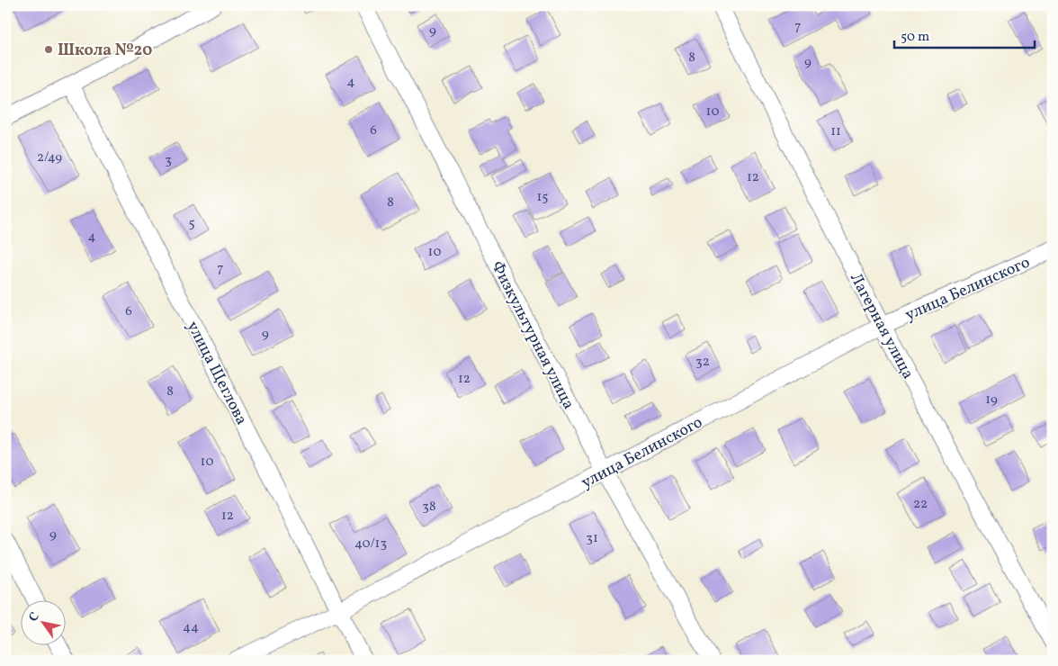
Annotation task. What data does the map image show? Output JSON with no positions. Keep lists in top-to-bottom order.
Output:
{
  "streets": {
    "street": [
      "улица Белинского",
      "Лагерная улица",
      "Физкультурная улица",
      "улица Щеглова"
    ]
  },
  "crossings": [
    ["улица Белинского", "Лагерная улица"],
    ["улица Белинского", "Физкультурная улица"],
    ["улица Белинского", "улица Щеглова"]
  ],
  "places": ["Школа №20"],
  "house_numbers": [
    "7",
    "9",
    "8",
    "9",
    "4",
    "10",
    "6",
    "11",
    "2/49",
    "3",
    "12",
    "15",
    "8",
    "5",
    "4",
    "10",
    "7",
    "6",
    "9",
    "32",
    "12",
    "8",
    "19",
    "10",
    "22",
    "38",
    "12",
    "9",
    "31",
    "40/13",
    "44"
  ],
  "scale_bar": "50 m",
  "north": "top left"
}
